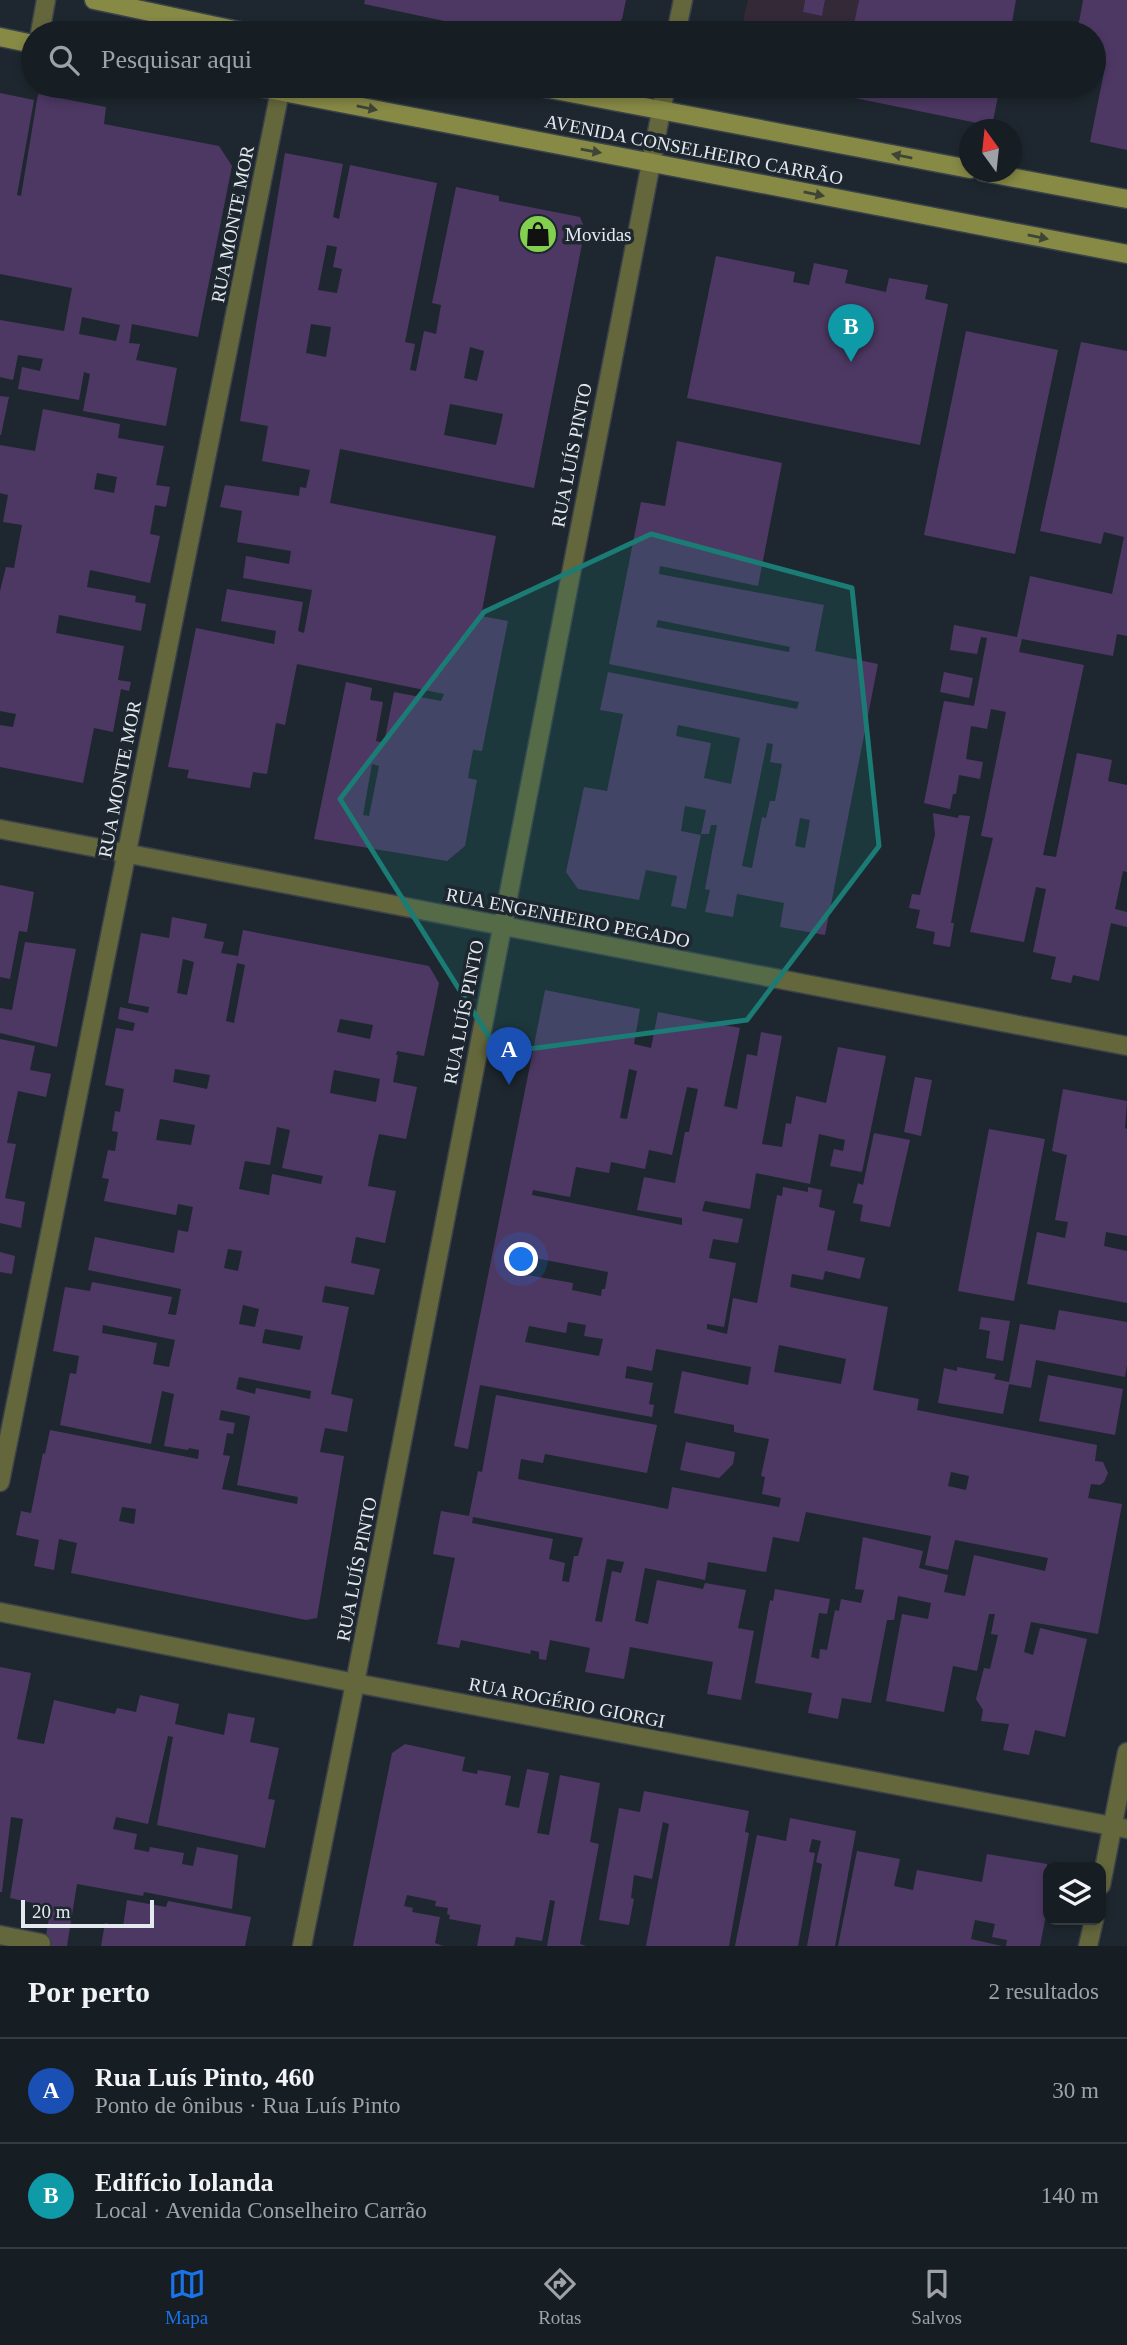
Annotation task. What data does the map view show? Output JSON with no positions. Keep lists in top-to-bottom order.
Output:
{
  "streets": {
    "main road": ["AVENIDA CONSELHEIRO CARRÃO"],
    "street": [
      "RUA MONTE MOR",
      "RUA LUÍS PINTO",
      "RUA ENGENHEIRO PEGADO",
      "RUA ROGÉRIO GIORGI"
    ]
  },
  "crossings": [
    ["AVENIDA CONSELHEIRO CARRÃO", "RUA LUÍS PINTO"],
    ["RUA MONTE MOR", "RUA ENGENHEIRO PEGADO"],
    ["RUA LUÍS PINTO", "RUA ENGENHEIRO PEGADO"],
    ["RUA LUÍS PINTO", "RUA ROGÉRIO GIORGI"]
  ],
  "places": {
    "shop": ["Movidas"]
  },
  "scale_bar": "20 m",
  "north": "top",
  "page": {
    "search": "Pesquisar aqui",
    "pins": ["B", "A"],
    "scale": "20 m",
    "heading": ["Por perto", "2 resultados"],
    "list": [
      {
        "mark": "A",
        "name": "Rua Luís Pinto, 460",
        "note": "Ponto de ônibus · Rua Luís Pinto",
        "value": "30 m"
      },
      {
        "mark": "B",
        "name": "Edifício Iolanda",
        "note": "Local · Avenida Conselheiro Carrão",
        "value": "140 m"
      }
    ],
    "nav": ["Mapa", "Rotas", "Salvos"]
  }
}
